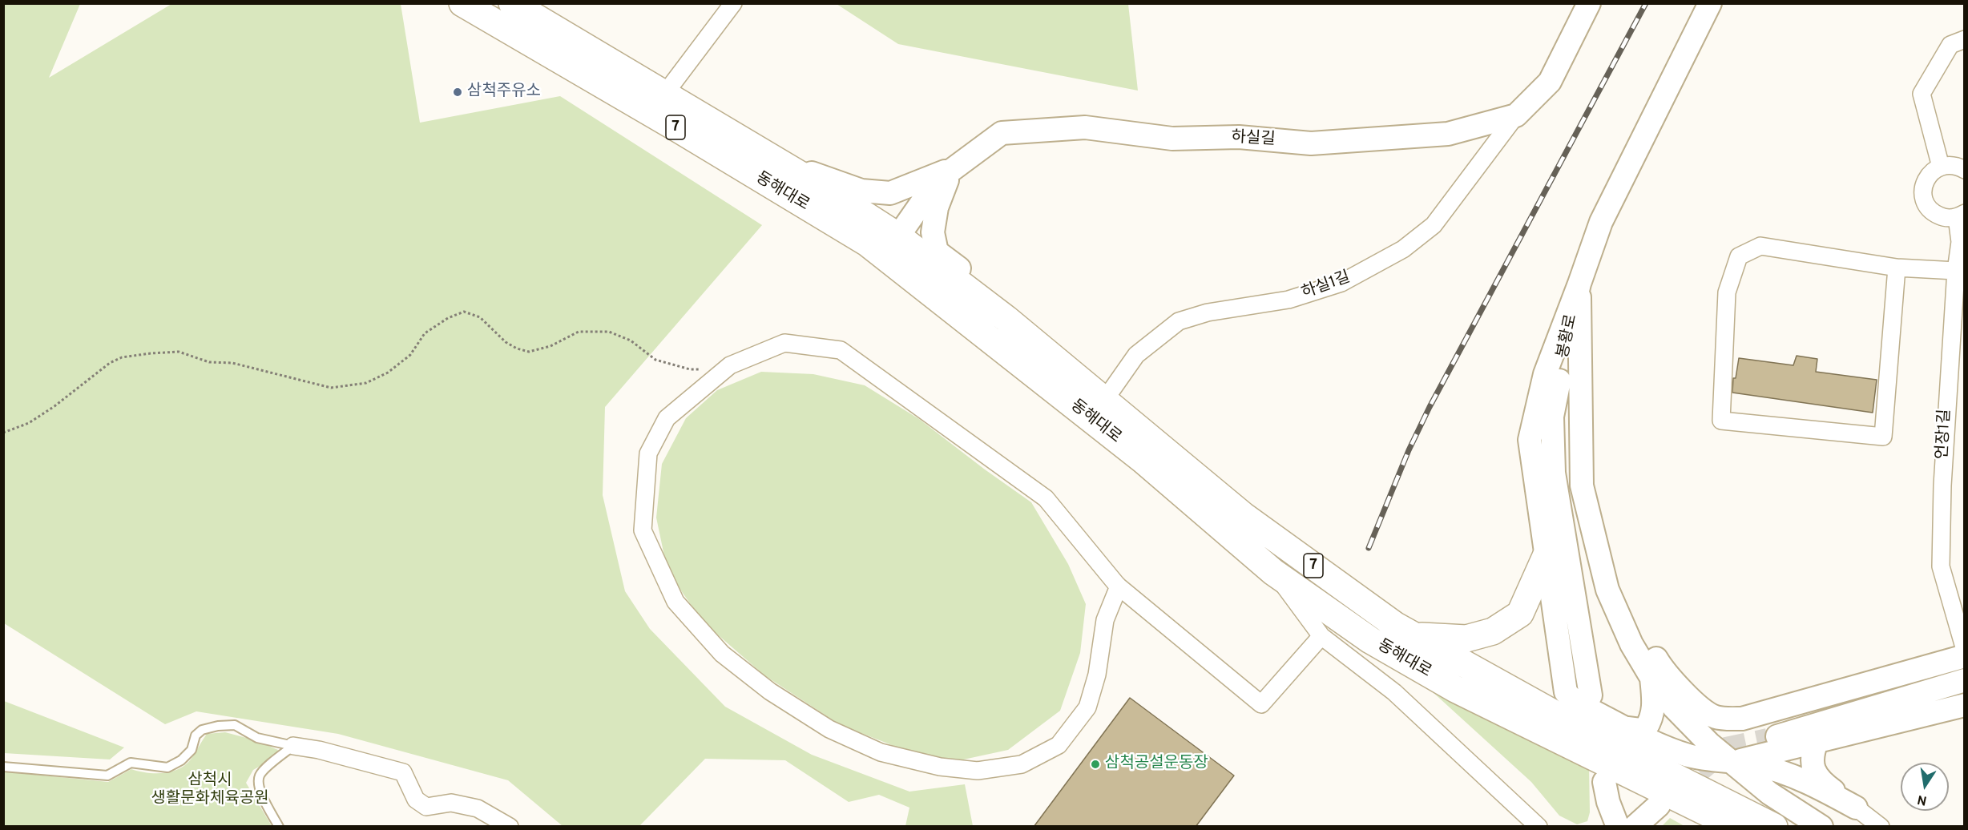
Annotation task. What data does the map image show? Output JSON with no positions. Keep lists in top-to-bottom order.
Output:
{
  "streets": {
    "main road": ["7", "동해대로"],
    "street": [
      "하실길",
      "하실1길",
      "봉황로",
      "언장1길"
    ]
  },
  "crossings": [
    ["하실길", "동해대로"],
    ["하실길", "하실1길"],
    ["동해대로", "하실1길"]
  ],
  "parks": ["삼척시 생활문화체육공원"],
  "places": ["삼척주유소", "삼척공설운동장"],
  "north": "bottom"
}
